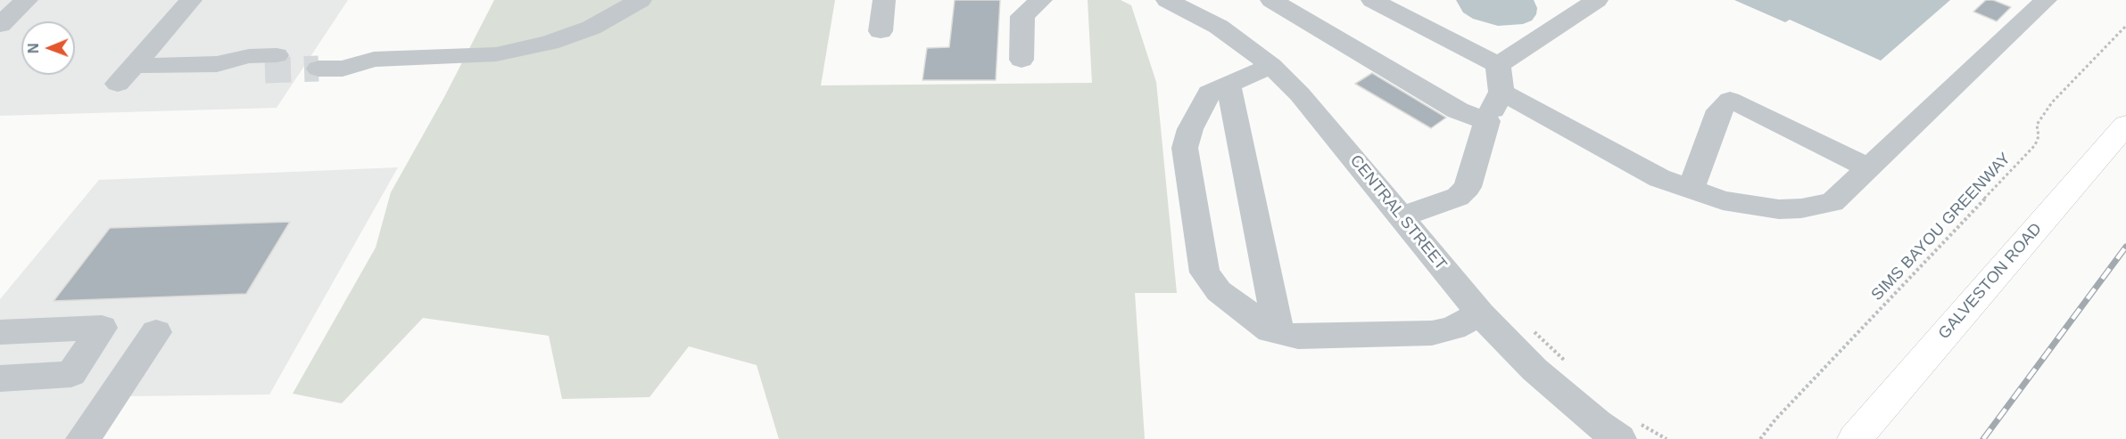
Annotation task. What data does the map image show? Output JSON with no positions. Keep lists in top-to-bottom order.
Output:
{
  "streets": {
    "main road": ["GALVESTON ROAD"],
    "street": ["CENTRAL STREET"],
    "path": ["SIMS BAYOU GREENWAY"]
  },
  "north": "left"
}
